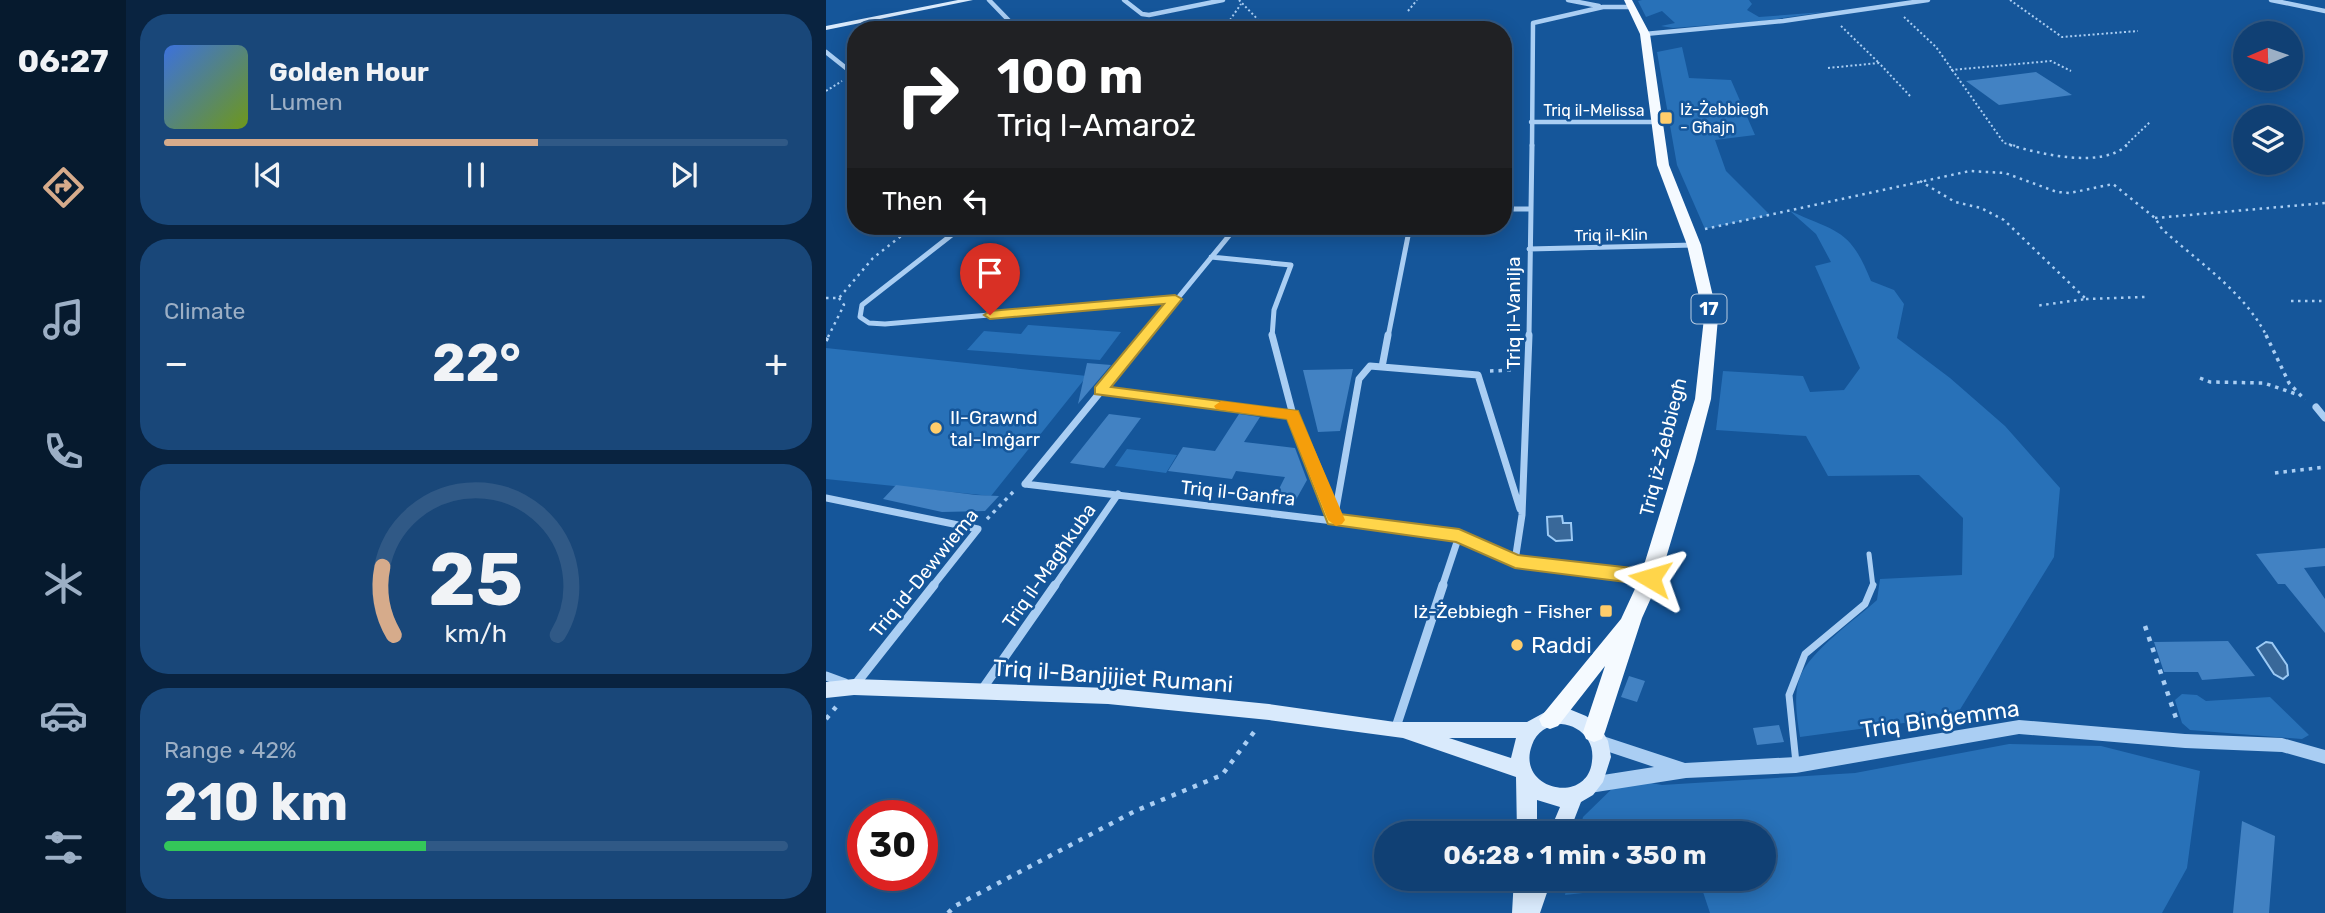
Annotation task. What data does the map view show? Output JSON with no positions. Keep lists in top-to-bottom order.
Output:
{
  "streets": {
    "main road": ["17", "Triq iż-Żebbiegħ", "Triq il-Banjijiet Rumani"],
    "street": [
      "Triq il-Melissa",
      "Triq il-Klin",
      "Triq il-Vanilja",
      "Triq il-Ganfra",
      "Triq il-Magħkuba",
      "Triq id-Dewwiema",
      "Triq Binġemma"
    ]
  },
  "crossings": [
    ["Triq il-Melissa", "Triq il-Vanilja"],
    ["Triq il-Melissa", "Triq iż-Żebbiegħ"],
    ["Triq il-Klin", "Triq il-Vanilja"],
    ["Triq il-Klin", "Triq iż-Żebbiegħ"],
    ["17", "Triq iż-Żebbiegħ"],
    ["17", "Triq il-Banjijiet Rumani"],
    ["17", "Triq Binġemma"],
    ["Triq il-Vanilja", "Triq il-Ganfra"],
    ["Triq iż-Żebbiegħ", "Triq il-Ganfra"],
    ["Triq iż-Żebbiegħ", "Triq il-Banjijiet Rumani"],
    ["Triq iż-Żebbiegħ", "Triq Binġemma"],
    ["Triq il-Ganfra", "Triq il-Magħkuba"],
    ["Triq il-Ganfra", "Triq id-Dewwiema"],
    ["Triq il-Magħkuba", "Triq il-Banjijiet Rumani"],
    ["Triq id-Dewwiema", "Triq il-Banjijiet Rumani"],
    ["Triq il-Banjijiet Rumani", "Triq Binġemma"]
  ],
  "places": {
    "transit": ["Iż-Żebbiegħ - Għajn", "Iż-Żebbiegħ - Fisher"],
    "other": ["Il-Grawnd tal-Imġarr", "Raddi"]
  },
  "north": "left",
  "page": {
    "tabs": "06:27",
    "turn": ["100 m", "Triq l-Amaroż"],
    "song": ["Golden Hour", "Lumen"],
    "then": "Then",
    "tile": [
      "Climate",
      ["Range · 42%", "210 km"]
    ],
    "heat": ["−", "22°", "+"],
    "limit": "30",
    "trip": "06:28 · 1 min · 350 m",
    "gauge": ["25", "km/h"]
  }
}
